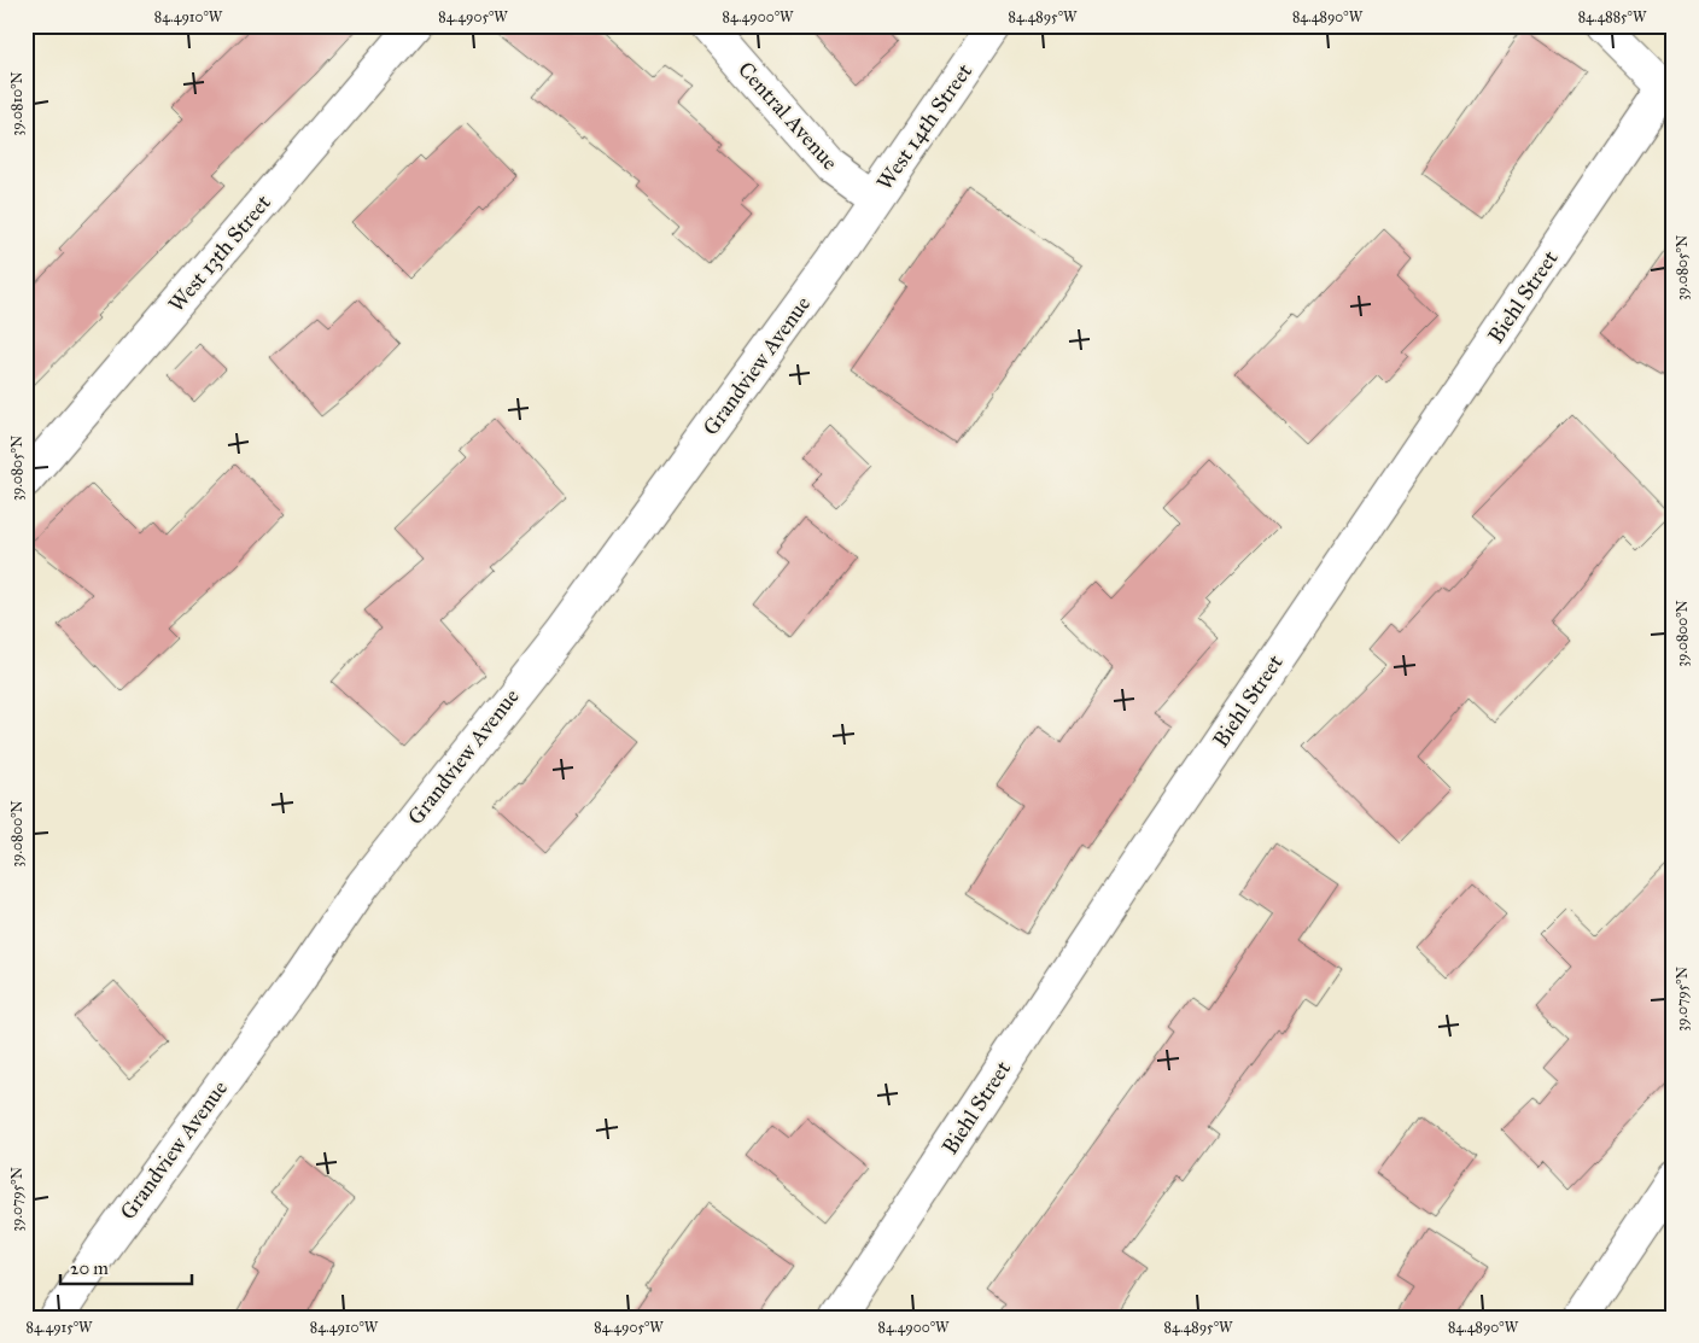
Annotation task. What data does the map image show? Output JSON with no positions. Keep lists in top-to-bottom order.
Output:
{
  "streets": {
    "street": [
      "Central Avenue",
      "West 14th Street",
      "West 13th Street",
      "Biehl Street",
      "Grandview Avenue"
    ]
  },
  "crossings": [
    ["Central Avenue", "West 14th Street"],
    ["Central Avenue", "Grandview Avenue"],
    ["West 14th Street", "Grandview Avenue"]
  ],
  "scale_bar": "20 m",
  "coordinates": [
    "84.4910°W",
    "84.4905°W",
    "84.4900°W",
    "84.4895°W",
    "84.4890°W",
    "84.4885°W",
    "39.0810°N",
    "39.0805°N",
    "39.0800°N",
    "39.0795°N",
    "84.4915°W"
  ]
}
